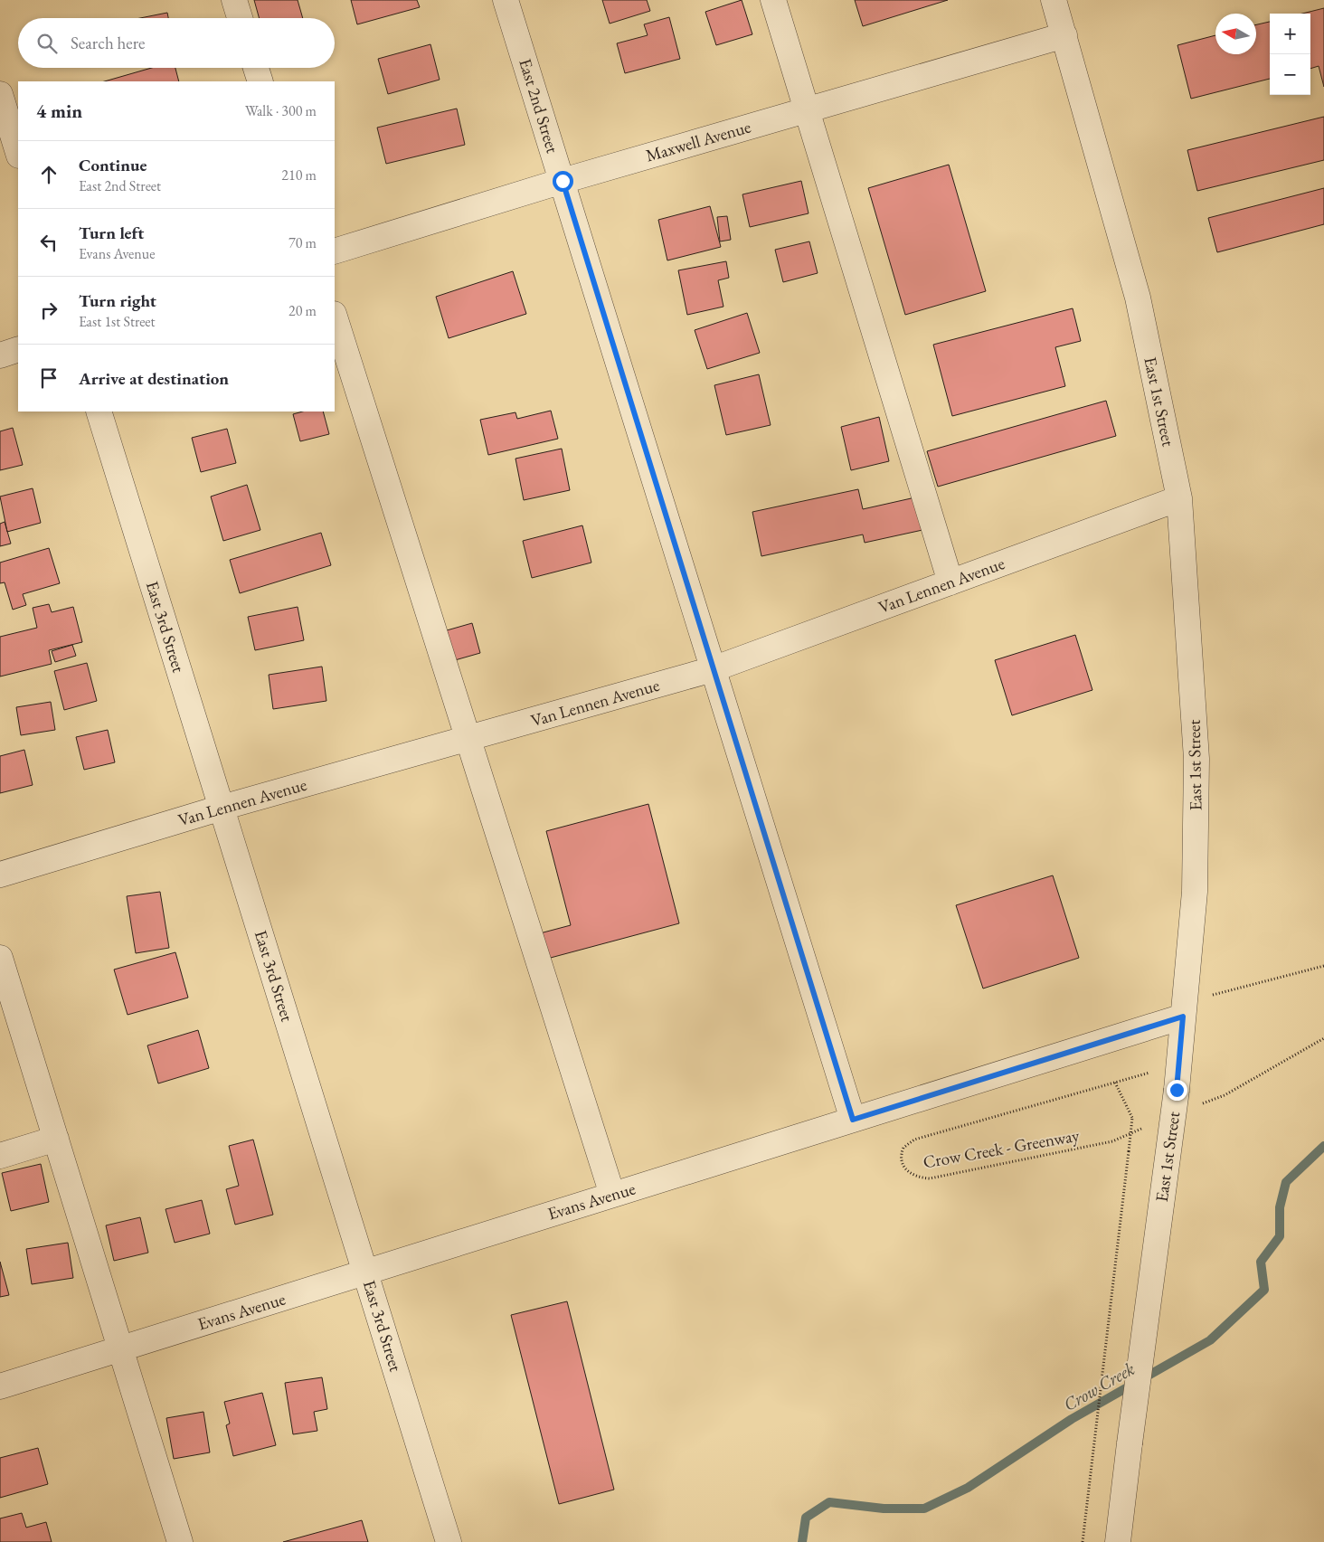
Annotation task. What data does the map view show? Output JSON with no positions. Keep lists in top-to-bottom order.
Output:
{
  "streets": {
    "street": [
      "East 2nd Street",
      "Maxwell Avenue",
      "East 1st Street",
      "Van Lennen Avenue",
      "East 3rd Street",
      "Evans Avenue"
    ],
    "path": ["Crow Creek - Greenway"]
  },
  "crossings": [
    ["East 2nd Street", "Maxwell Avenue"],
    ["East 2nd Street", "Van Lennen Avenue"],
    ["East 2nd Street", "Evans Avenue"],
    ["Maxwell Avenue", "East 1st Street"],
    ["East 1st Street", "Van Lennen Avenue"],
    ["East 1st Street", "Evans Avenue"],
    ["Van Lennen Avenue", "East 3rd Street"],
    ["East 3rd Street", "Evans Avenue"]
  ],
  "water": ["Crow Creek"],
  "north": "left",
  "page": {
    "map_buttons": ["+", "−"],
    "search": "Search here",
    "heading": ["4 min", "Walk · 300 m"],
    "list": [
      ["Continue", "East 2nd Street", "210 m"],
      ["Turn left", "Evans Avenue", "70 m"],
      ["Turn right", "East 1st Street", "20 m"],
      "Arrive at destination"
    ]
  }
}
